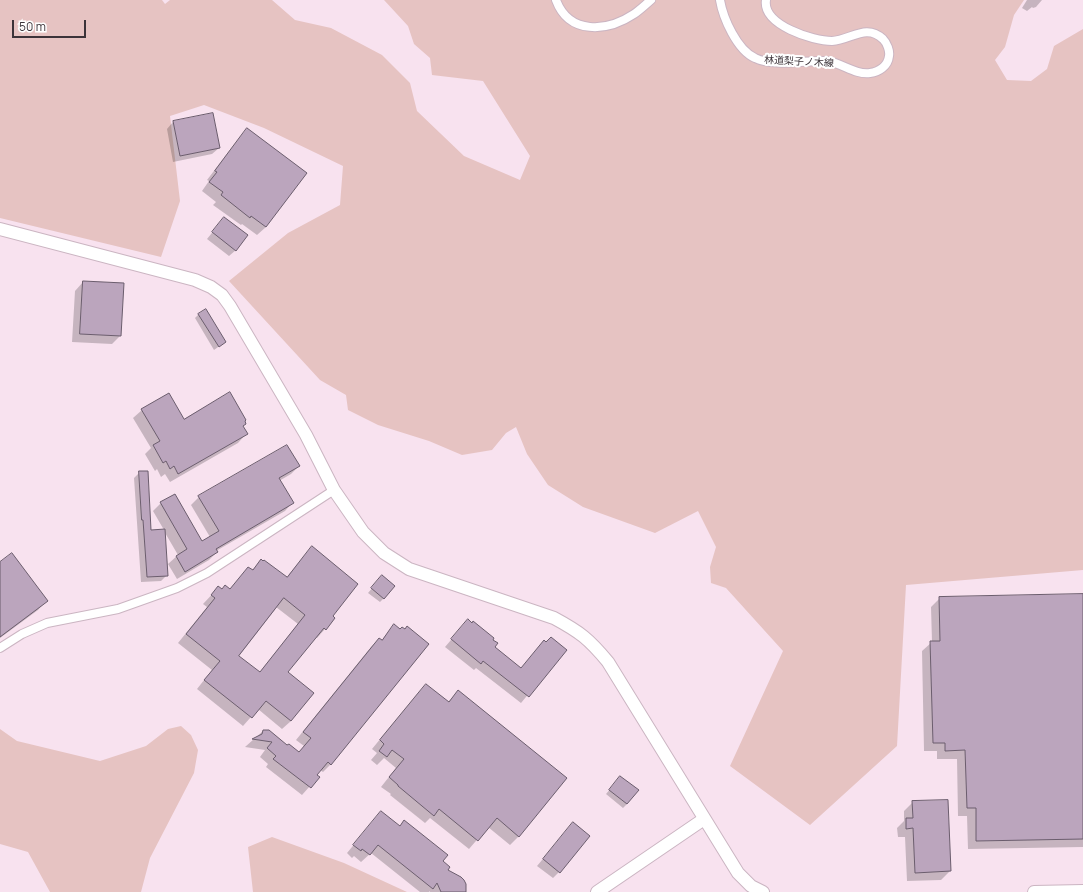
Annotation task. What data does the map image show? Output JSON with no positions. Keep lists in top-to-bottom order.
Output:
{
  "streets": {
    "street": ["林道梨子ノ木線"]
  },
  "scale_bar": "50 m"
}
